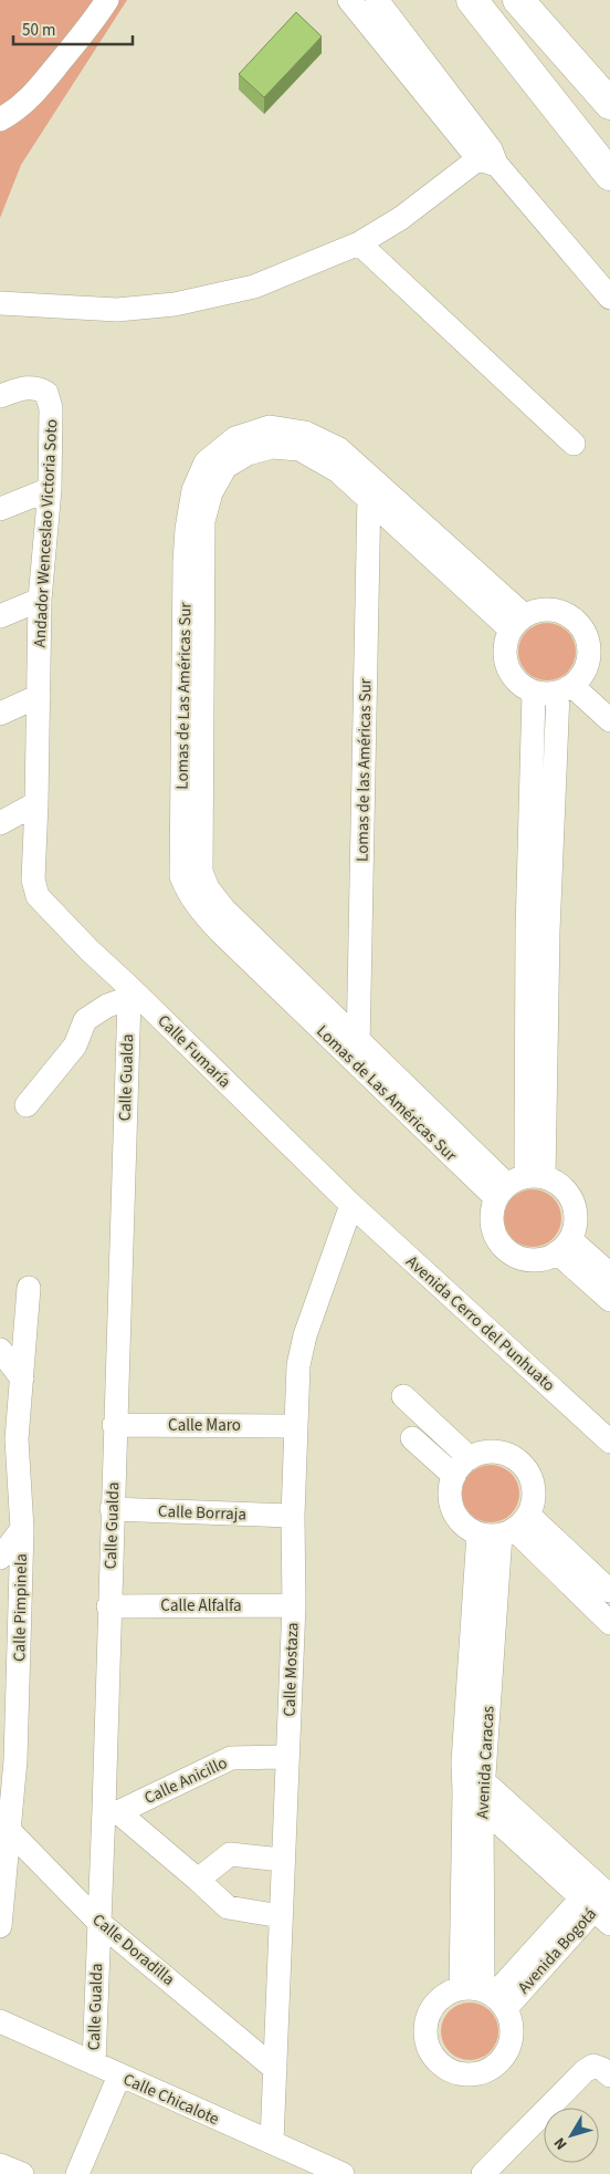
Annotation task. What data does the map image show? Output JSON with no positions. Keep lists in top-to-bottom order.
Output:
{
  "streets": {
    "street": [
      "Andador Wenceslao Victoria Soto",
      "Lomas de Las Américas Sur",
      "Lomas de las Américas Sur",
      "Calle Fumaría",
      "Calle Gualda",
      "Avenida Cerro del Punhuato",
      "Calle Maro",
      "Calle Borraja",
      "Calle Alfalfa",
      "Calle Pimpinela",
      "Calle Mostaza",
      "Avenida Caracas",
      "Calle Anicillo",
      "Calle Doradilla",
      "Avenida Bogotá",
      "Calle Chicalote"
    ]
  },
  "crossings": [
    ["Andador Wenceslao Victoria Soto", "Calle Fumaría"],
    ["Lomas de Las Américas Sur", "Lomas de las Américas Sur"],
    ["Calle Fumaría", "Calle Gualda"],
    ["Calle Fumaría", "Avenida Cerro del Punhuato"],
    ["Calle Fumaría", "Calle Mostaza"],
    ["Calle Gualda", "Calle Maro"],
    ["Calle Gualda", "Calle Borraja"],
    ["Calle Gualda", "Calle Alfalfa"],
    ["Calle Gualda", "Calle Anicillo"],
    ["Calle Gualda", "Calle Doradilla"],
    ["Calle Gualda", "Calle Chicalote"],
    ["Avenida Cerro del Punhuato", "Calle Mostaza"],
    ["Calle Maro", "Calle Mostaza"],
    ["Calle Borraja", "Calle Mostaza"],
    ["Calle Alfalfa", "Calle Mostaza"],
    ["Calle Pimpinela", "Calle Doradilla"],
    ["Calle Mostaza", "Calle Anicillo"],
    ["Calle Mostaza", "Calle Doradilla"],
    ["Calle Mostaza", "Calle Chicalote"],
    ["Avenida Caracas", "Avenida Bogotá"]
  ],
  "scale_bar": "50 m",
  "north": "bottom left"
}
